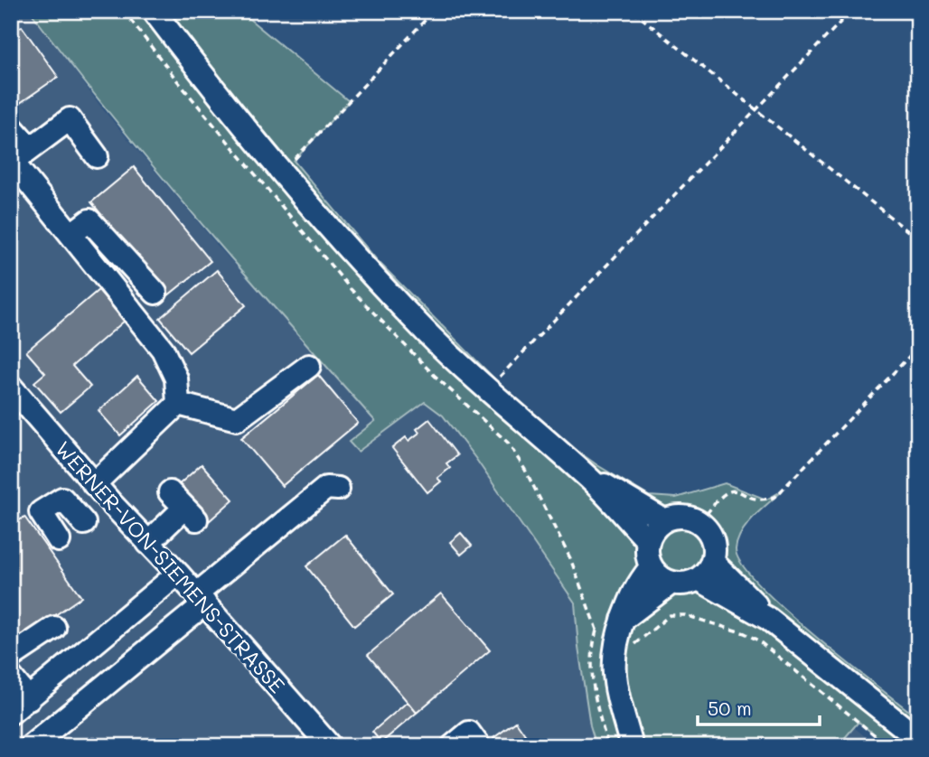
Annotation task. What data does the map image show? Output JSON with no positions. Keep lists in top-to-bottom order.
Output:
{
  "streets": {
    "street": ["WERNER-VON-SIEMENS-STRASSE"]
  },
  "scale_bar": "50 m"
}
